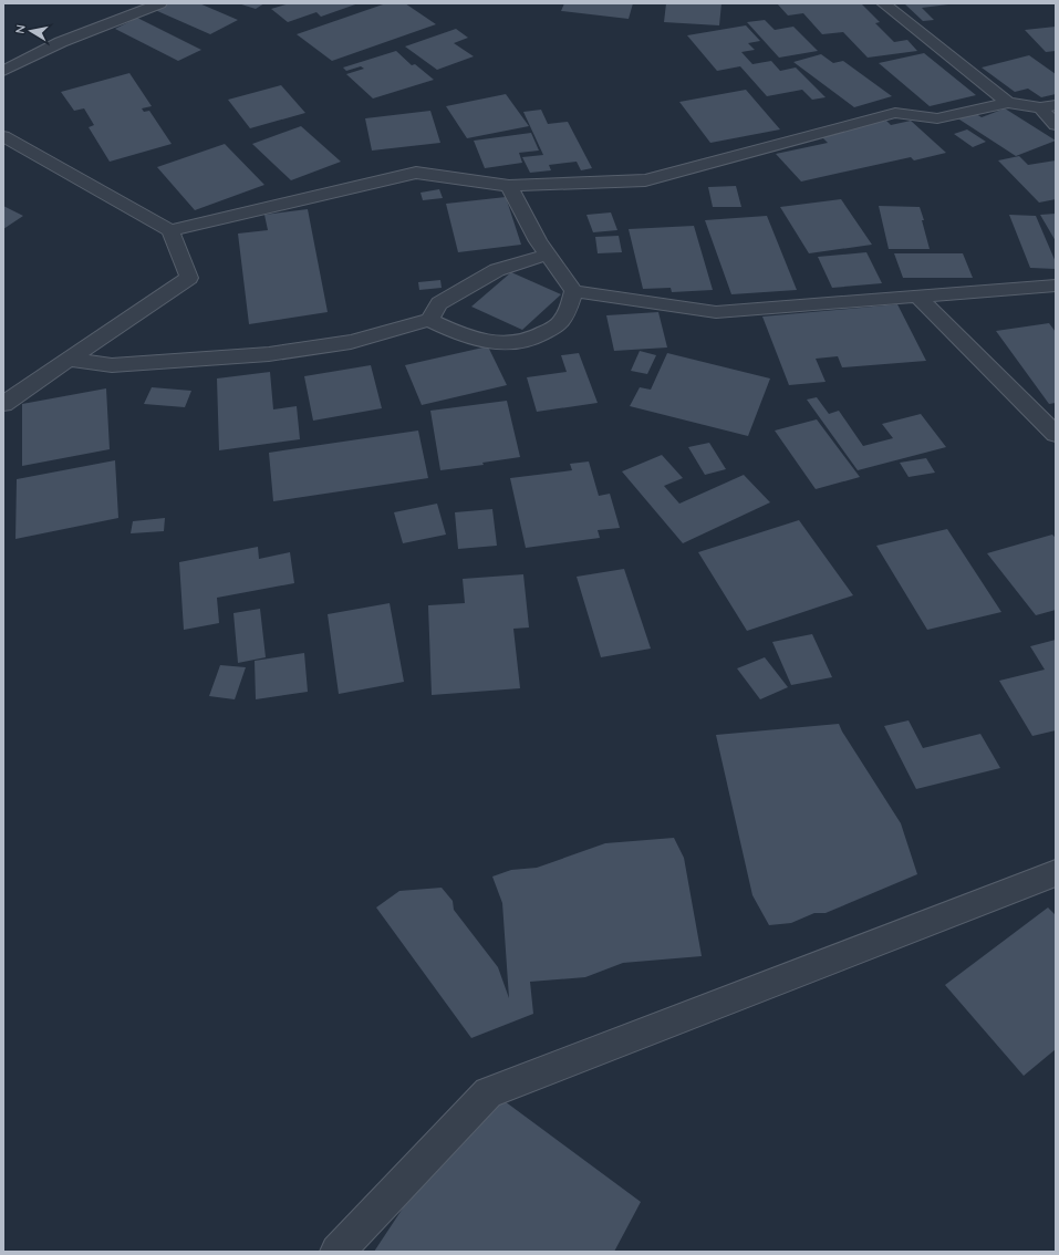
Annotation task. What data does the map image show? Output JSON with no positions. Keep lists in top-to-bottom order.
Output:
{
  "north": "left"
}
